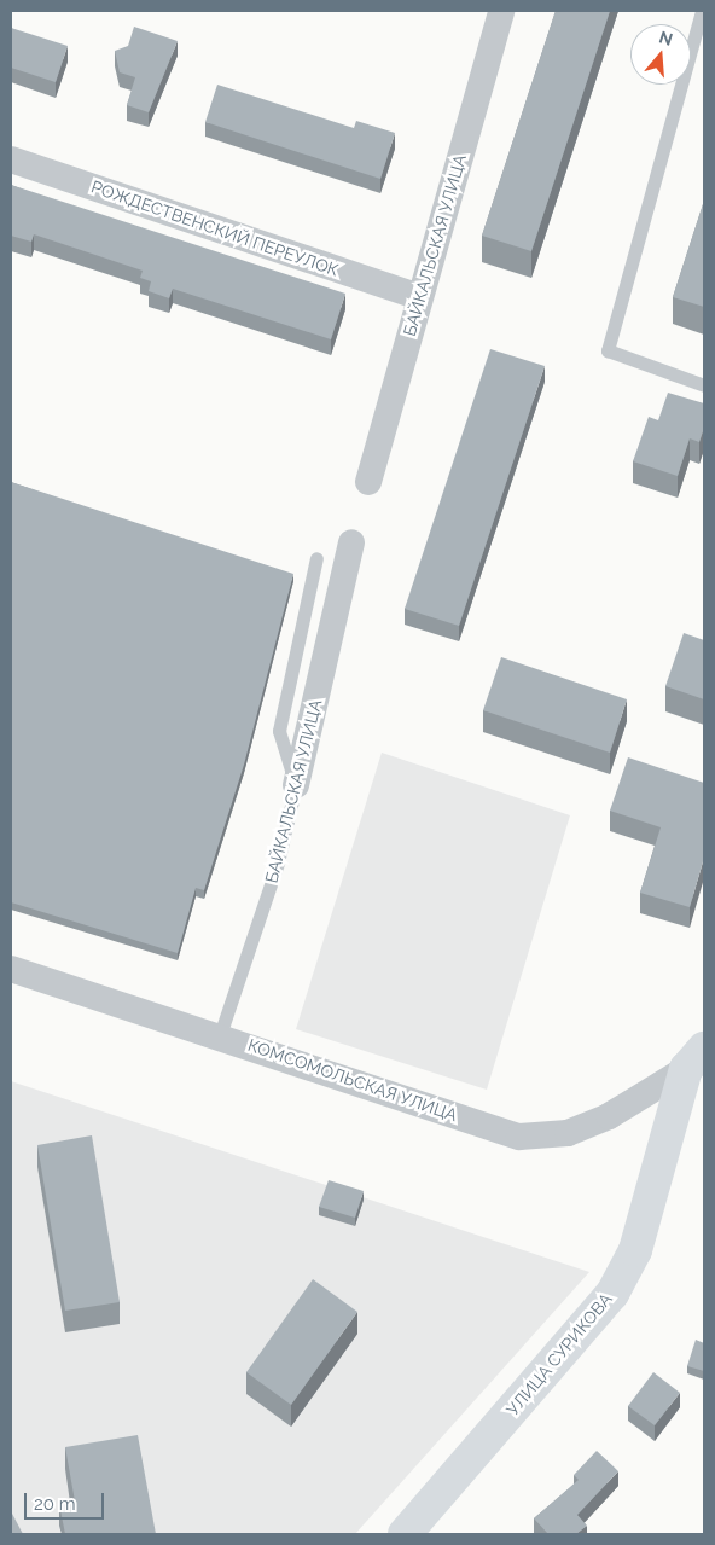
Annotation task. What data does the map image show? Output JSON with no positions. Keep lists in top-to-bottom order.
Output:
{
  "streets": {
    "street": [
      "РОЖДЕСТВЕНСКИЙ ПЕРЕУЛОК",
      "БАЙКАЛЬСКАЯ УЛИЦА",
      "КОМСОМОЛЬСКАЯ УЛИЦА",
      "УЛИЦА СУРИКОВА"
    ]
  },
  "crossings": [
    ["РОЖДЕСТВЕНСКИЙ ПЕРЕУЛОК", "БАЙКАЛЬСКАЯ УЛИЦА"],
    ["БАЙКАЛЬСКАЯ УЛИЦА", "КОМСОМОЛЬСКАЯ УЛИЦА"],
    ["КОМСОМОЛЬСКАЯ УЛИЦА", "УЛИЦА СУРИКОВА"]
  ],
  "scale_bar": "20 m",
  "north": "top"
}
